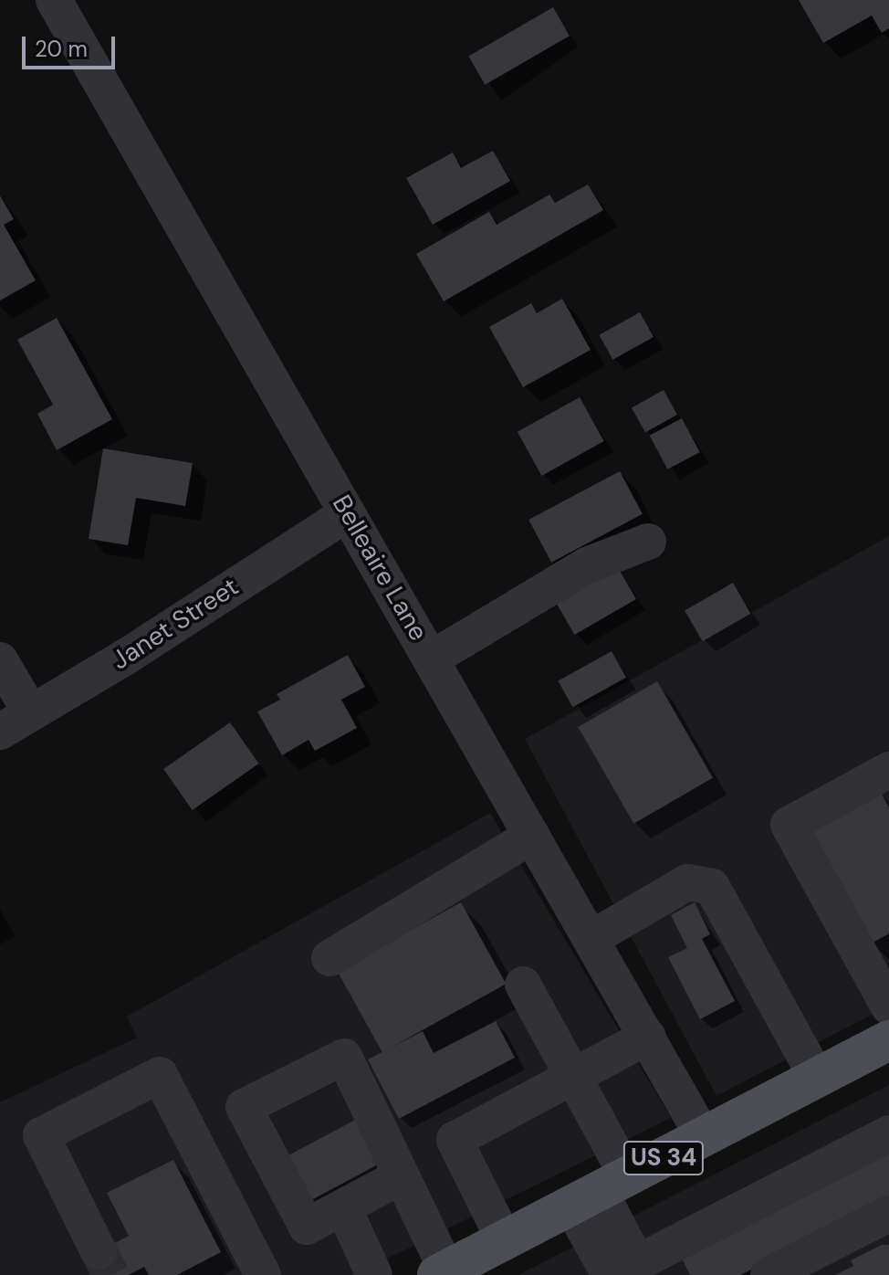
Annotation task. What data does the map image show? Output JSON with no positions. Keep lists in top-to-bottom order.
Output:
{
  "streets": {
    "main road": ["US 34"],
    "street": ["Belleaire Lane", "Janet Street"]
  },
  "crossings": [
    ["Belleaire Lane", "Janet Street"],
    ["Belleaire Lane", "US 34"]
  ],
  "scale_bar": "20 m"
}
